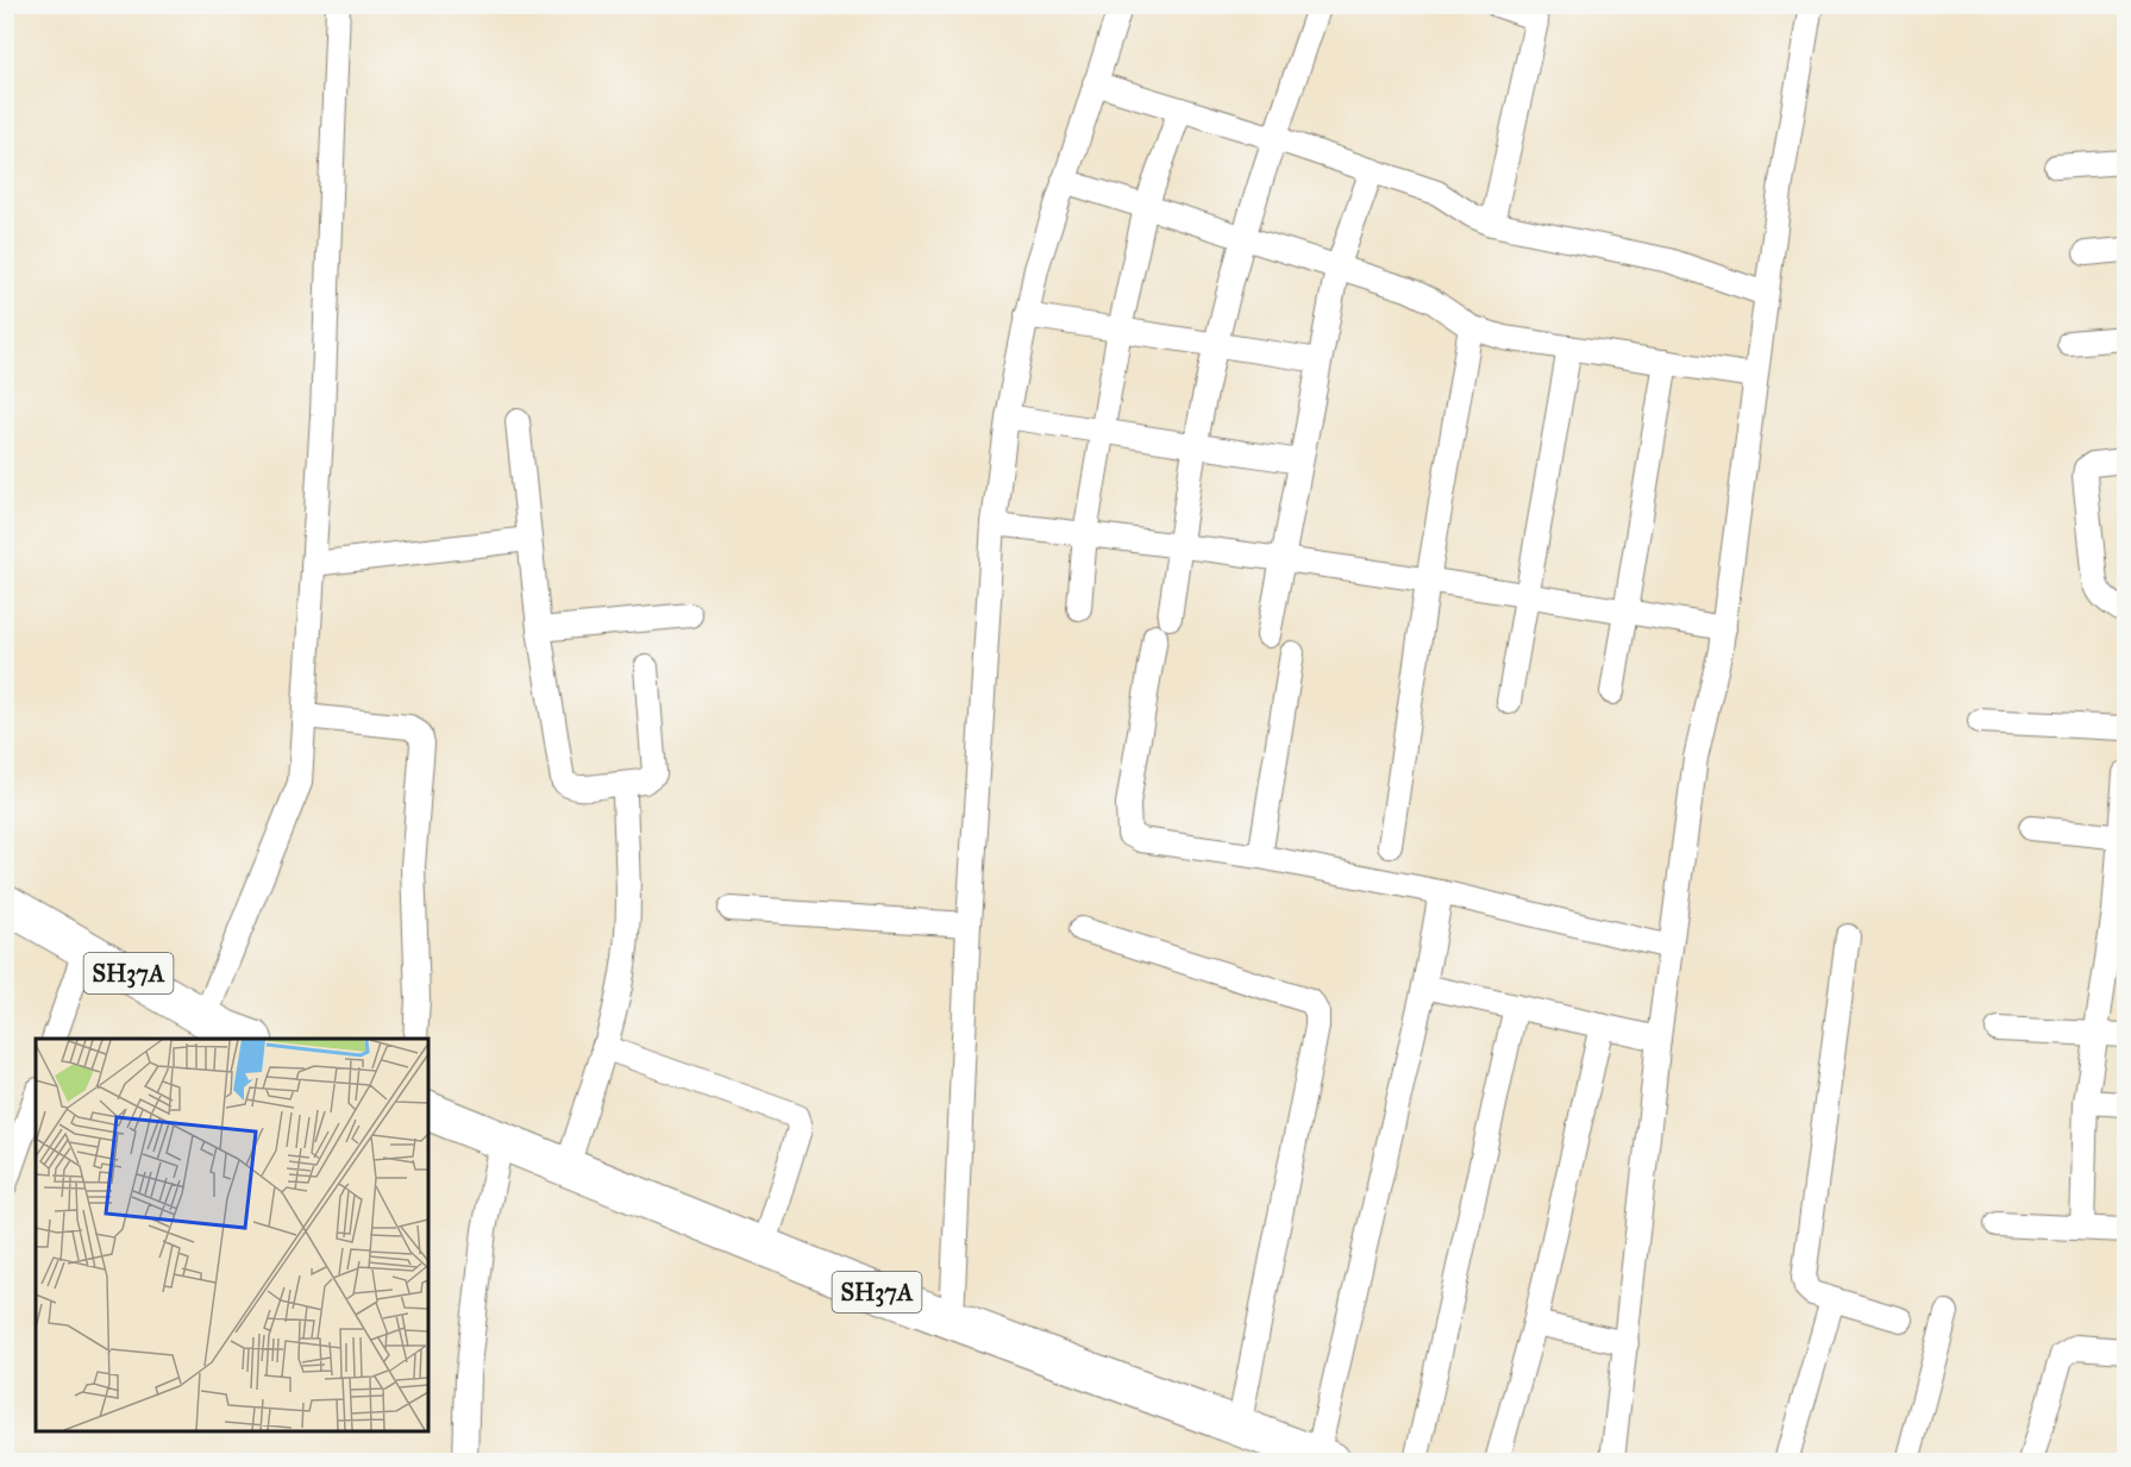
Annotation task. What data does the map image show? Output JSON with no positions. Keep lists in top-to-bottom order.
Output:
{
  "streets": {
    "main road": ["SH37A"]
  }
}
